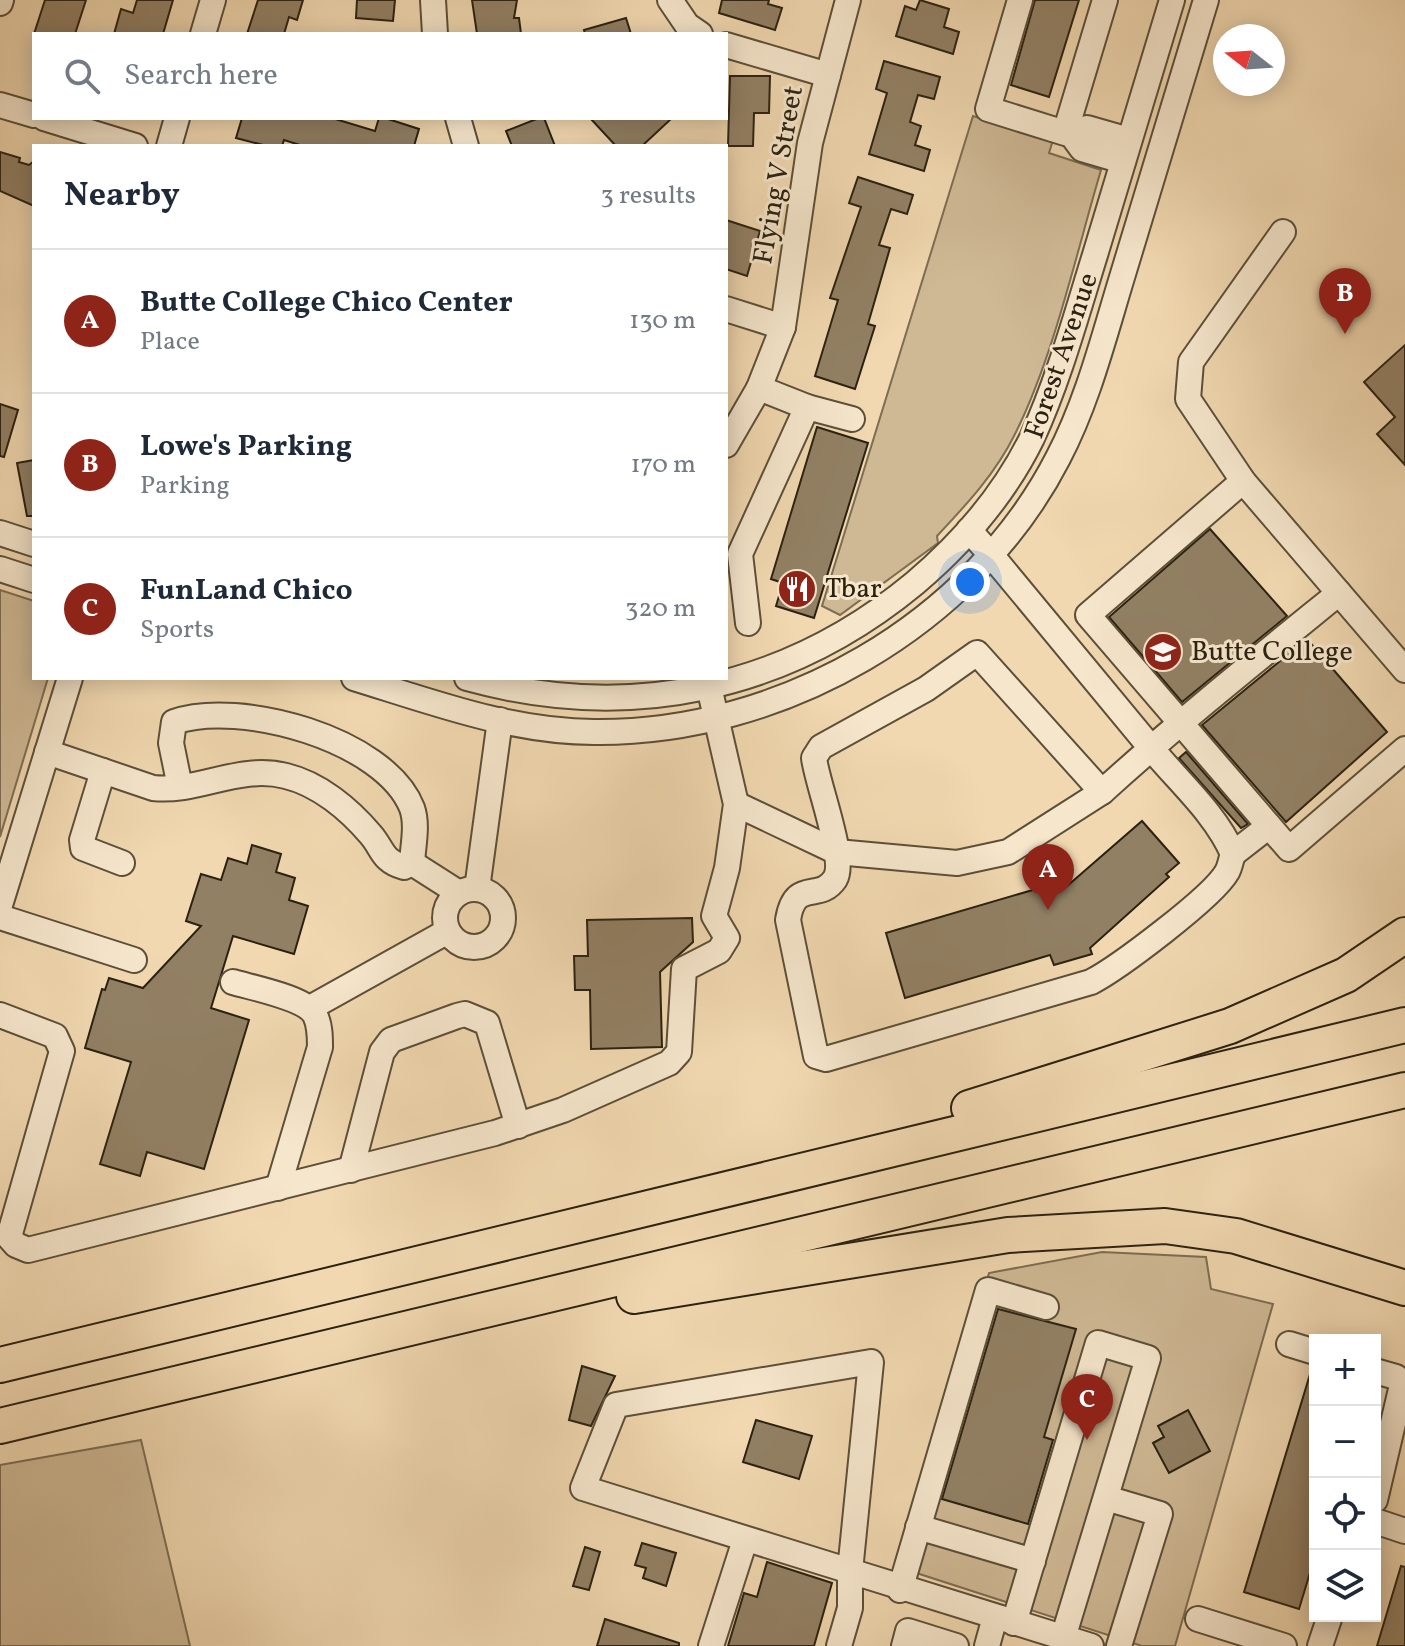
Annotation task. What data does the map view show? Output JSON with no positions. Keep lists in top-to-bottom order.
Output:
{
  "streets": {
    "street": ["Flying V Street", "Forest Avenue"]
  },
  "places": {
    "restaurant": ["Tbar"],
    "school or university": ["Butte College"]
  },
  "north": "left",
  "page": {
    "search": "Search here",
    "heading": ["Nearby", "3 results"],
    "list": [
      {
        "mark": "A",
        "name": "Butte College Chico Center",
        "note": "Place",
        "value": "130 m"
      },
      {
        "mark": "B",
        "name": "Lowe's Parking",
        "note": "Parking",
        "value": "170 m"
      },
      {
        "mark": "C",
        "name": "FunLand Chico",
        "note": "Sports",
        "value": "320 m"
      }
    ],
    "pins": ["B", "A", "C"],
    "map_buttons": ["+", "−"]
  }
}
